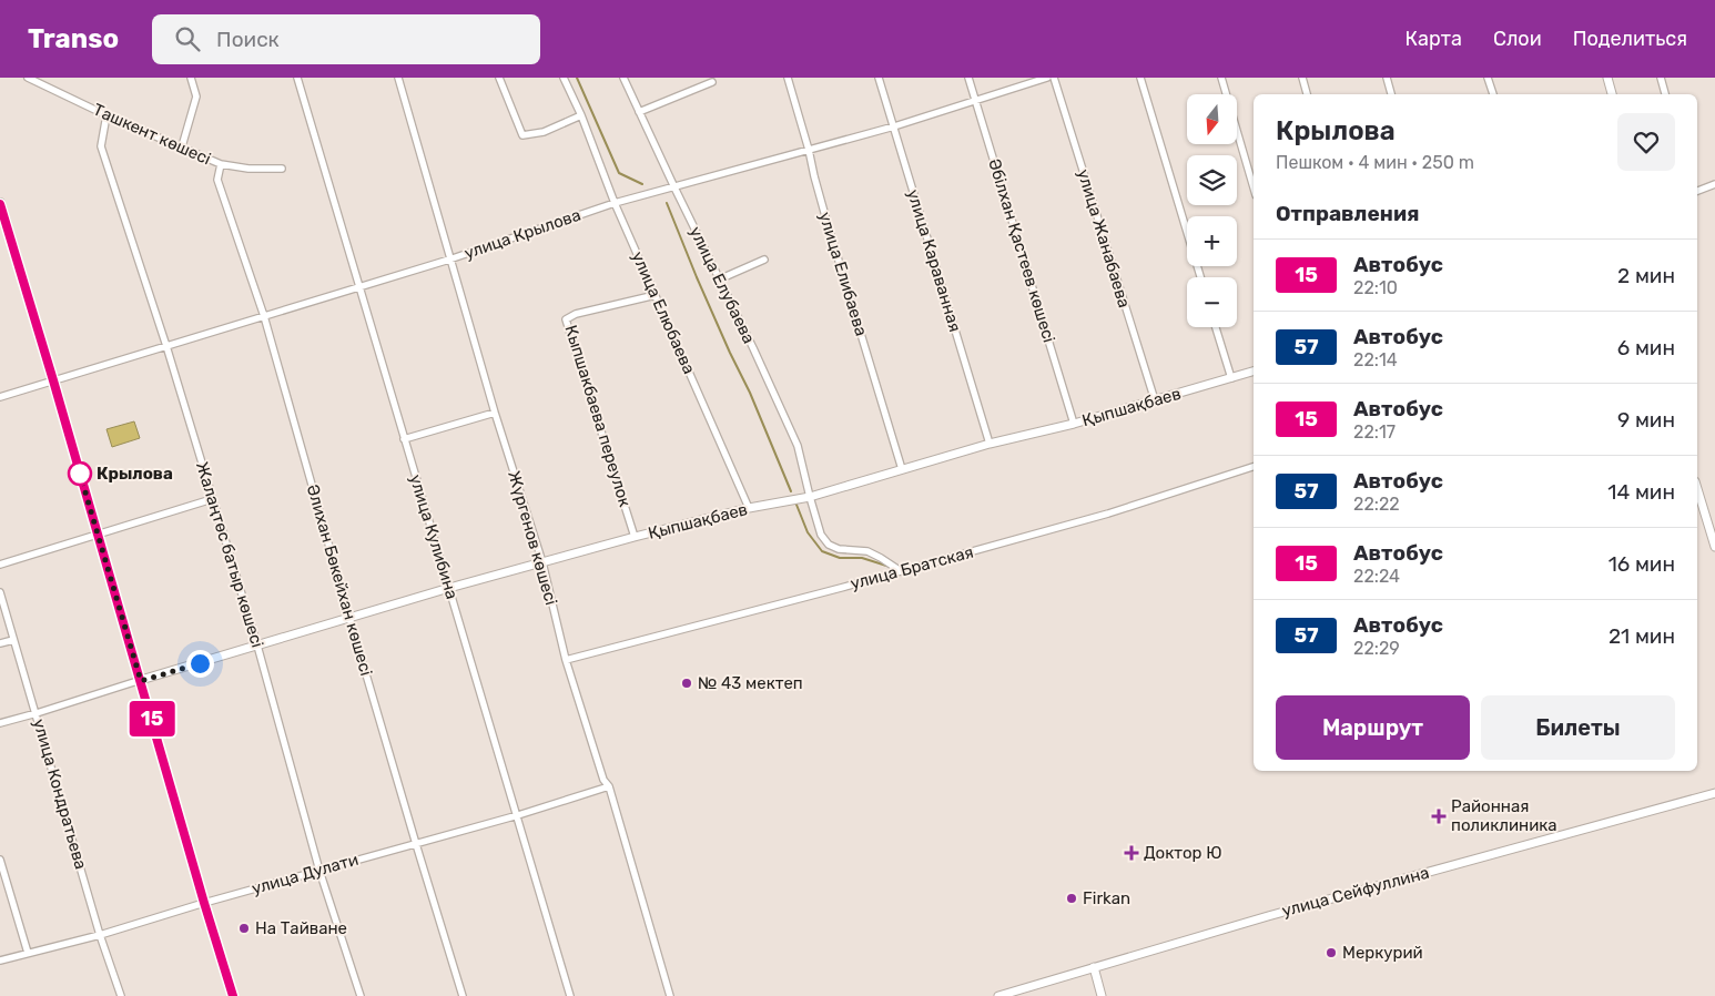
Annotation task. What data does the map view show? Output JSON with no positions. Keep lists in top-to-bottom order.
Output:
{
  "streets": {
    "street": [
      "Ташкент көшесі",
      "улица Крылова",
      "улица Жанабаева",
      "Әбілхан Қастеев көшесі",
      "улица Караванная",
      "улица Елибаева",
      "улица Елубаева",
      "улица Елюбаева",
      "Қыпшақбаев",
      "Кыпшакбаева переулок",
      "улица Кулибина",
      "Жүргенов көшесі",
      "Жалаңтөс батыр көшесі",
      "улица Братская",
      "Әлихан Бөкейхан көшесі",
      "улица Кондратьева",
      "улица Дулати",
      "улица Сейфуллина"
    ]
  },
  "crossings": [
    ["Ташкент көшесі", "Жалаңтөс батыр көшесі"],
    ["Ташкент көшесі", "Әлихан Бөкейхан көшесі"],
    ["улица Крылова", "Әбілхан Қастеев көшесі"],
    ["улица Крылова", "улица Караванная"],
    ["улица Крылова", "улица Елибаева"],
    ["улица Крылова", "улица Елубаева"],
    ["улица Крылова", "улица Елюбаева"],
    ["улица Крылова", "улица Кулибина"],
    ["улица Крылова", "Жүргенов көшесі"],
    ["улица Крылова", "Жалаңтөс батыр көшесі"],
    ["улица Крылова", "Әлихан Бөкейхан көшесі"],
    ["улица Жанабаева", "Қыпшақбаев"],
    ["Әбілхан Қастеев көшесі", "Қыпшақбаев"],
    ["улица Караванная", "Қыпшақбаев"],
    ["улица Елибаева", "Қыпшақбаев"],
    ["улица Елубаева", "Қыпшақбаев"],
    ["улица Елубаева", "улица Братская"],
    ["улица Елюбаева", "Қыпшақбаев"],
    ["улица Елюбаева", "Кыпшакбаева переулок"],
    ["Қыпшақбаев", "Кыпшакбаева переулок"],
    ["Қыпшақбаев", "улица Кулибина"],
    ["Қыпшақбаев", "Жүргенов көшесі"],
    ["Қыпшақбаев", "Жалаңтөс батыр көшесі"],
    ["Қыпшақбаев", "Әлихан Бөкейхан көшесі"],
    ["улица Кулибина", "улица Дулати"],
    ["Жүргенов көшесі", "улица Братская"],
    ["Жүргенов көшесі", "улица Дулати"],
    ["Жалаңтөс батыр көшесі", "улица Дулати"],
    ["Әлихан Бөкейхан көшесі", "улица Дулати"],
    ["улица Кондратьева", "улица Дулати"]
  ],
  "places": {
    "other": [
      "Крылова",
      "№ 43 мектеп",
      "Firkan",
      "На Тайване",
      "Меркурий"
    ],
    "health": ["Районная поликлиника", "Доктор Ю"]
  },
  "lines": ["bus line 15"],
  "north": "bottom",
  "page": {
    "header": "Transo",
    "search": "Поиск",
    "nav": ["Карта", "Слои", "Поделиться"],
    "on_map": "15",
    "map_buttons": ["+", "−"],
    "heading": [
      ["Крылова", "Пешком · 4 мин · 250 m"],
      "Отправления"
    ],
    "list": [
      {
        "mark": "15",
        "name": "Автобус",
        "note": "22:10",
        "value": "2 мин"
      },
      {
        "mark": "57",
        "name": "Автобус",
        "note": "22:14",
        "value": "6 мин"
      },
      {
        "mark": "15",
        "name": "Автобус",
        "note": "22:17",
        "value": "9 мин"
      },
      {
        "mark": "57",
        "name": "Автобус",
        "note": "22:22",
        "value": "14 мин"
      },
      {
        "mark": "15",
        "name": "Автобус",
        "note": "22:24",
        "value": "16 мин"
      },
      {
        "mark": "57",
        "name": "Автобус",
        "note": "22:29",
        "value": "21 мин"
      }
    ],
    "buttons": ["Маршрут", "Билеты"]
  }
}
